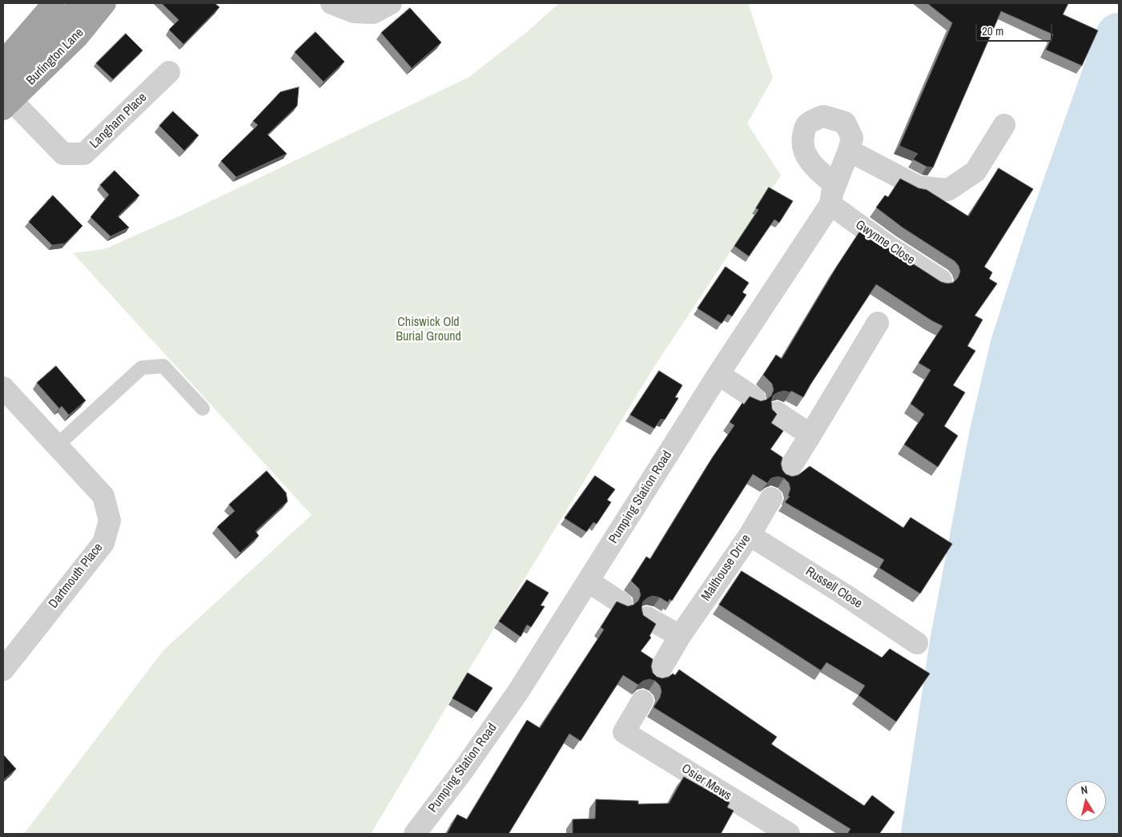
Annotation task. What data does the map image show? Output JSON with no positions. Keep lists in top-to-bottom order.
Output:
{
  "streets": {
    "highway": ["Burlington Lane"],
    "street": [
      "Langham Place",
      "Gwynne Close",
      "Pumping Station Road",
      "Malthouse Drive",
      "Dartmouth Place",
      "Russell Close",
      "Osier Mews"
    ]
  },
  "crossings": [
    ["Burlington Lane", "Langham Place"],
    ["Gwynne Close", "Pumping Station Road"],
    ["Malthouse Drive", "Russell Close"]
  ],
  "parks": ["Chiswick Old Burial Ground"],
  "scale_bar": "20 m",
  "north": "top"
}
